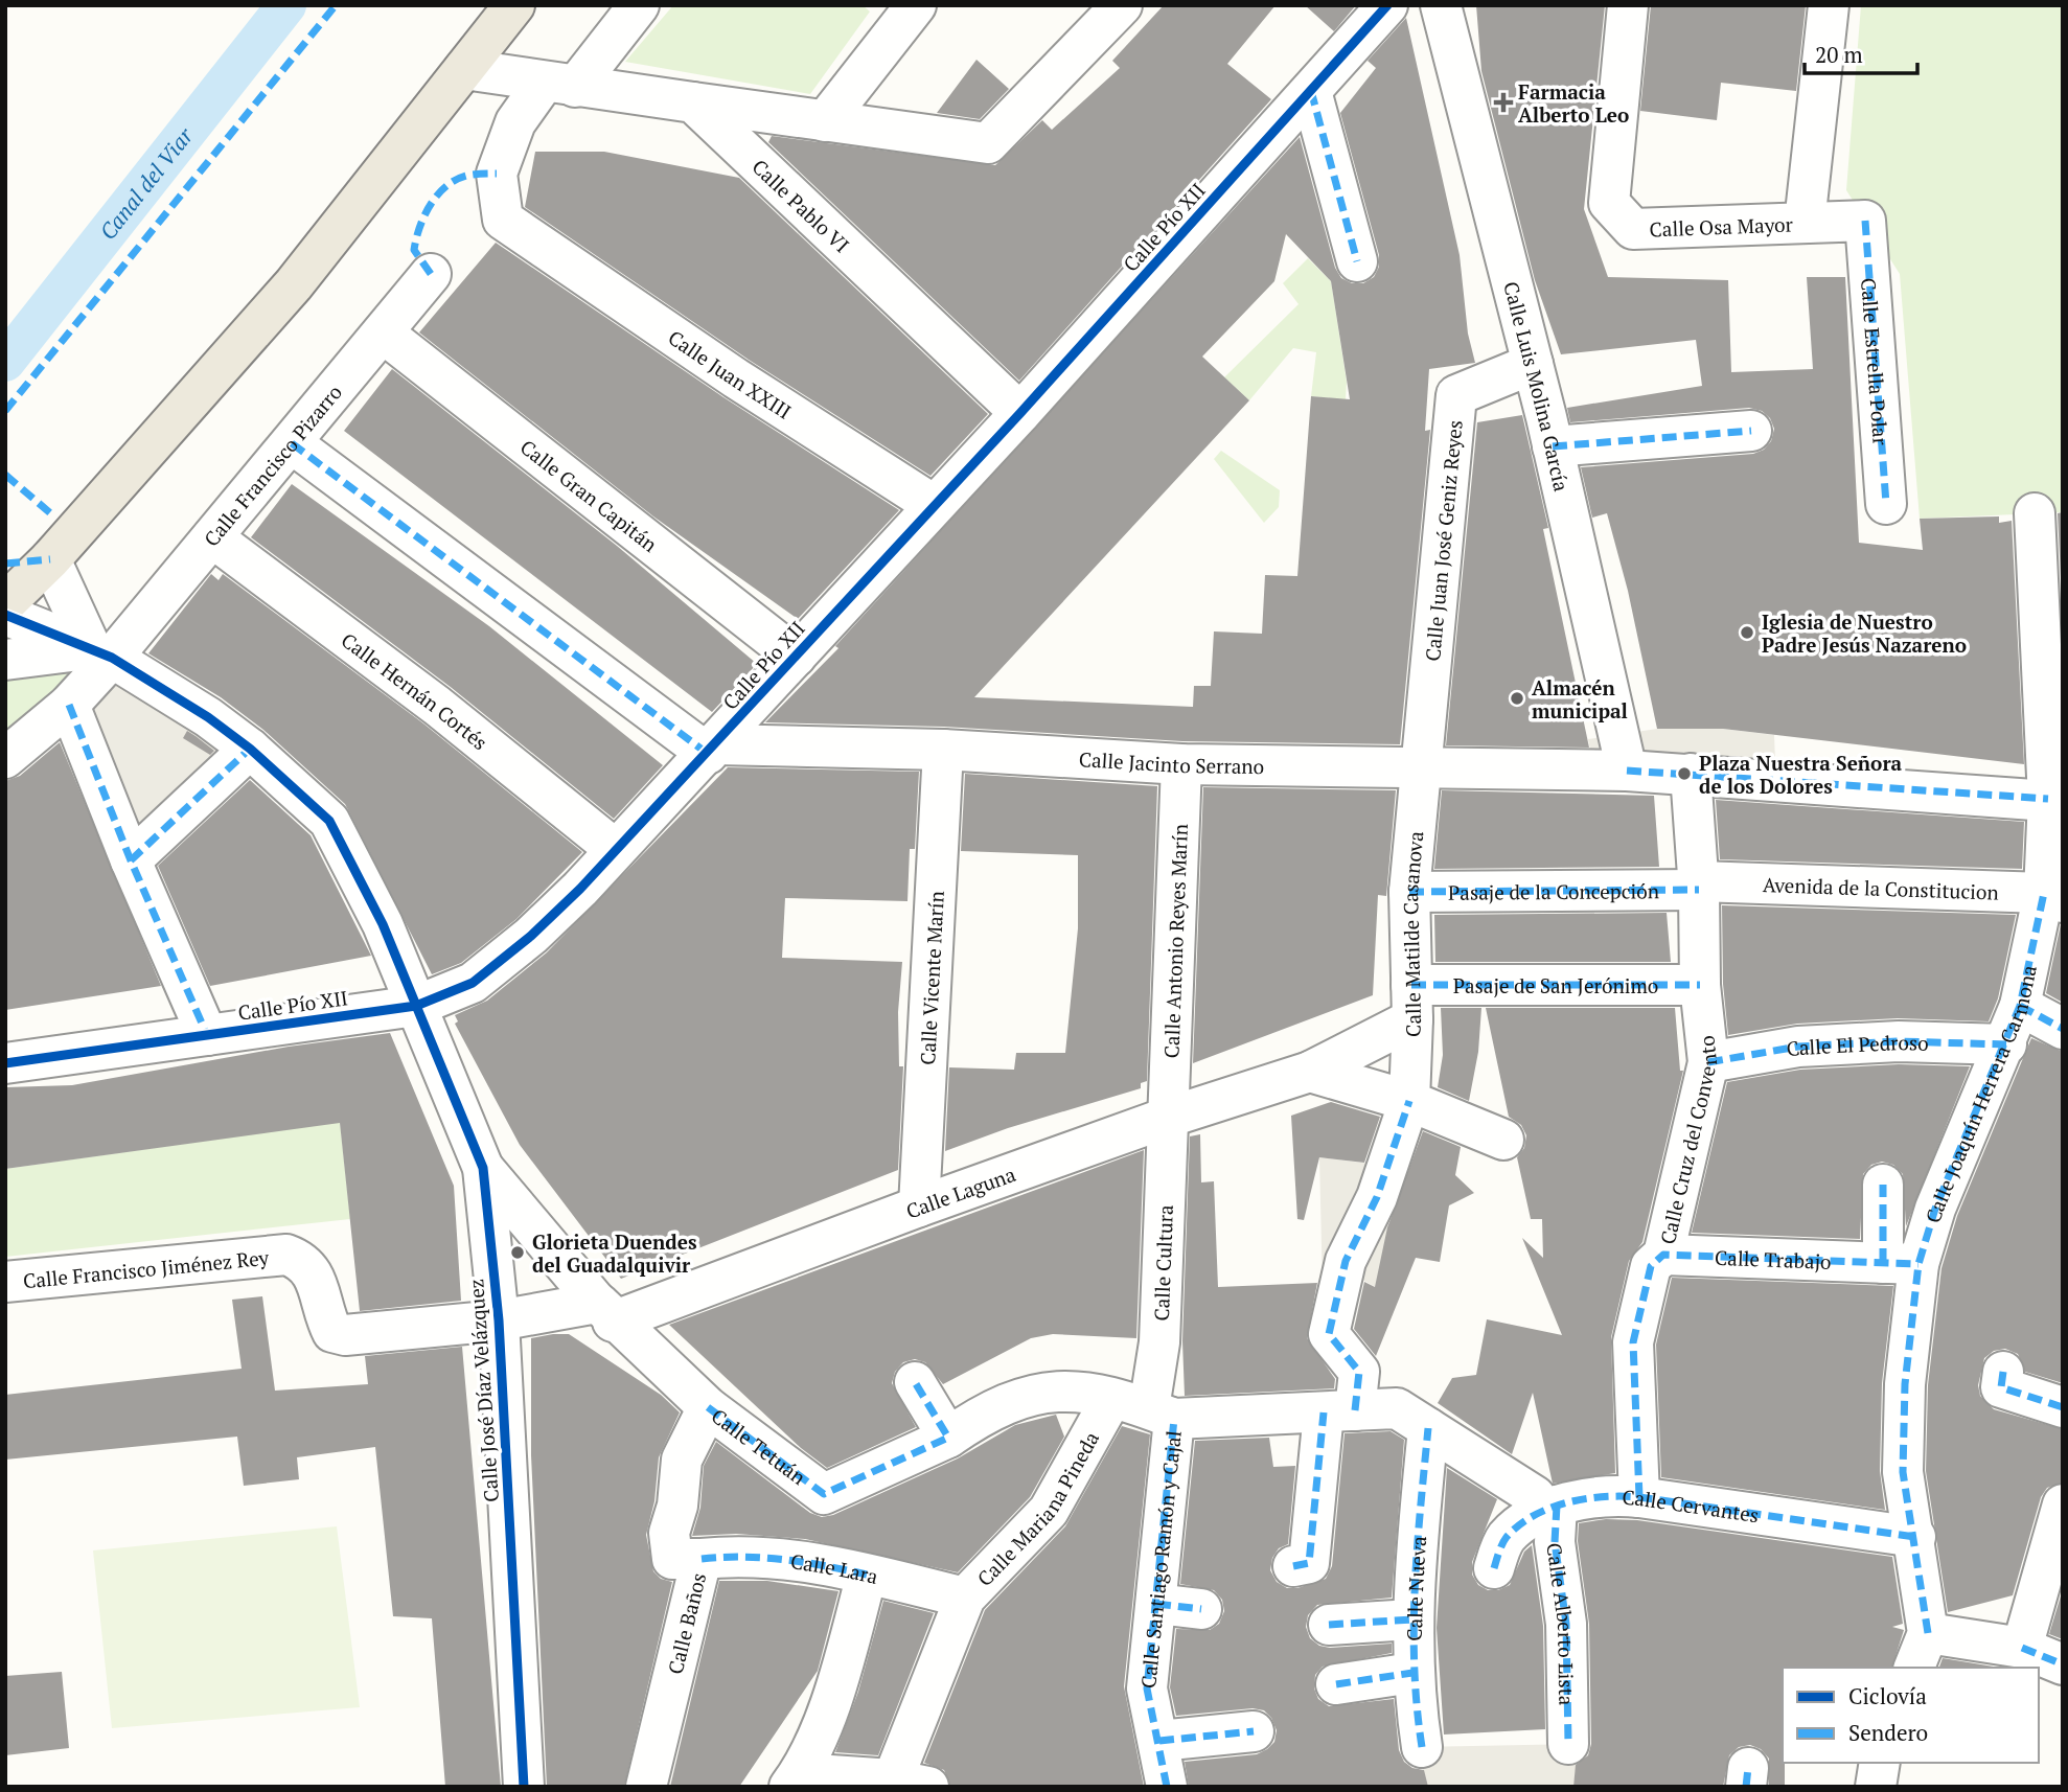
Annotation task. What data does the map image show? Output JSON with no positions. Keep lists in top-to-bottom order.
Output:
{
  "streets": {
    "street": [
      "Calle Pablo VI",
      "Calle Osa Mayor",
      "Calle Pío XII",
      "Calle Estrella Polar",
      "Calle Juan XXIII",
      "Calle Luis Molina García",
      "Calle Francisco Pizarro",
      "Calle Gran Capitán",
      "Calle Juan José Geniz Reyes",
      "Calle Hernán Cortés",
      "Calle Jacinto Serrano",
      "Avenida de la Constitucion",
      "Pasaje de la Concepción",
      "Calle Matilde Casanova",
      "Calle Antonio Reyes Marín",
      "Calle Vicente Marín",
      "Pasaje de San Jerónimo",
      "Calle El Pedroso",
      "Calle Joaquín Herrera Carmona",
      "Calle Cruz del Convento",
      "Calle Laguna",
      "Calle Trabajo",
      "Calle Cultura",
      "Calle Francisco Jiménez Rey",
      "Calle José Díaz Velázquez",
      "Calle Tetuán",
      "Calle Cervantes",
      "Calle Mariana Pineda",
      "Calle Santiago Ramón y Cajal",
      "Calle Lara",
      "Calle Nueva",
      "Calle Baños",
      "Calle Alberto Lista"
    ]
  },
  "crossings": [
    ["Calle Pablo VI", "Calle Pío XII"],
    ["Calle Osa Mayor", "Calle Estrella Polar"],
    ["Calle Pío XII", "Calle Juan XXIII"],
    ["Calle Pío XII", "Calle Gran Capitán"],
    ["Calle Pío XII", "Calle Hernán Cortés"],
    ["Calle Pío XII", "Calle Jacinto Serrano"],
    ["Calle Pío XII", "Calle José Díaz Velázquez"],
    ["Calle Luis Molina García", "Calle Juan José Geniz Reyes"],
    ["Calle Luis Molina García", "Calle Jacinto Serrano"],
    ["Calle Francisco Pizarro", "Calle Gran Capitán"],
    ["Calle Francisco Pizarro", "Calle Hernán Cortés"],
    ["Calle Francisco Pizarro", "Calle José Díaz Velázquez"],
    ["Calle Juan José Geniz Reyes", "Calle Jacinto Serrano"],
    ["Calle Juan José Geniz Reyes", "Calle Matilde Casanova"],
    ["Calle Jacinto Serrano", "Calle Matilde Casanova"],
    ["Calle Jacinto Serrano", "Calle Antonio Reyes Marín"],
    ["Calle Jacinto Serrano", "Calle Vicente Marín"],
    ["Calle Jacinto Serrano", "Calle Joaquín Herrera Carmona"],
    ["Calle Jacinto Serrano", "Calle Cruz del Convento"],
    ["Avenida de la Constitucion", "Pasaje de la Concepción"],
    ["Avenida de la Constitucion", "Calle Joaquín Herrera Carmona"],
    ["Avenida de la Constitucion", "Calle Cruz del Convento"],
    ["Pasaje de la Concepción", "Calle Matilde Casanova"],
    ["Pasaje de la Concepción", "Calle Cruz del Convento"],
    ["Calle Matilde Casanova", "Pasaje de San Jerónimo"],
    ["Calle Matilde Casanova", "Calle Laguna"],
    ["Calle Antonio Reyes Marín", "Calle Laguna"],
    ["Calle Antonio Reyes Marín", "Calle Cultura"],
    ["Calle Vicente Marín", "Calle Laguna"],
    ["Pasaje de San Jerónimo", "Calle Cruz del Convento"],
    ["Pasaje de San Jerónimo", "Calle Laguna"],
    ["Calle El Pedroso", "Calle Joaquín Herrera Carmona"],
    ["Calle El Pedroso", "Calle Cruz del Convento"],
    ["Calle Joaquín Herrera Carmona", "Calle Trabajo"],
    ["Calle Joaquín Herrera Carmona", "Calle Cervantes"],
    ["Calle Cruz del Convento", "Calle Trabajo"],
    ["Calle Cruz del Convento", "Calle Cervantes"],
    ["Calle Laguna", "Calle Cultura"],
    ["Calle Laguna", "Calle José Díaz Velázquez"],
    ["Calle Laguna", "Calle Tetuán"],
    ["Calle Cultura", "Calle Tetuán"],
    ["Calle Cultura", "Calle Mariana Pineda"],
    ["Calle Cultura", "Calle Santiago Ramón y Cajal"],
    ["Calle Francisco Jiménez Rey", "Calle José Díaz Velázquez"],
    ["Calle José Díaz Velázquez", "Calle Tetuán"],
    ["Calle Tetuán", "Calle Mariana Pineda"],
    ["Calle Tetuán", "Calle Santiago Ramón y Cajal"],
    ["Calle Tetuán", "Calle Baños"],
    ["Calle Cervantes", "Calle Alberto Lista"],
    ["Calle Mariana Pineda", "Calle Santiago Ramón y Cajal"],
    ["Calle Mariana Pineda", "Calle Lara"],
    ["Calle Lara", "Calle Baños"]
  ],
  "water": ["Canal del Viar"],
  "places": {
    "health": ["Farmacia Alberto Leo"],
    "other": [
      "Iglesia de Nuestro Padre Jesús Nazareno",
      "Almacén municipal",
      "Plaza Nuestra Señora de los Dolores",
      "Glorieta Duendes del Guadalquivir"
    ]
  },
  "legend": ["Ciclovía", "Sendero"],
  "scale_bar": "20 m"
}
